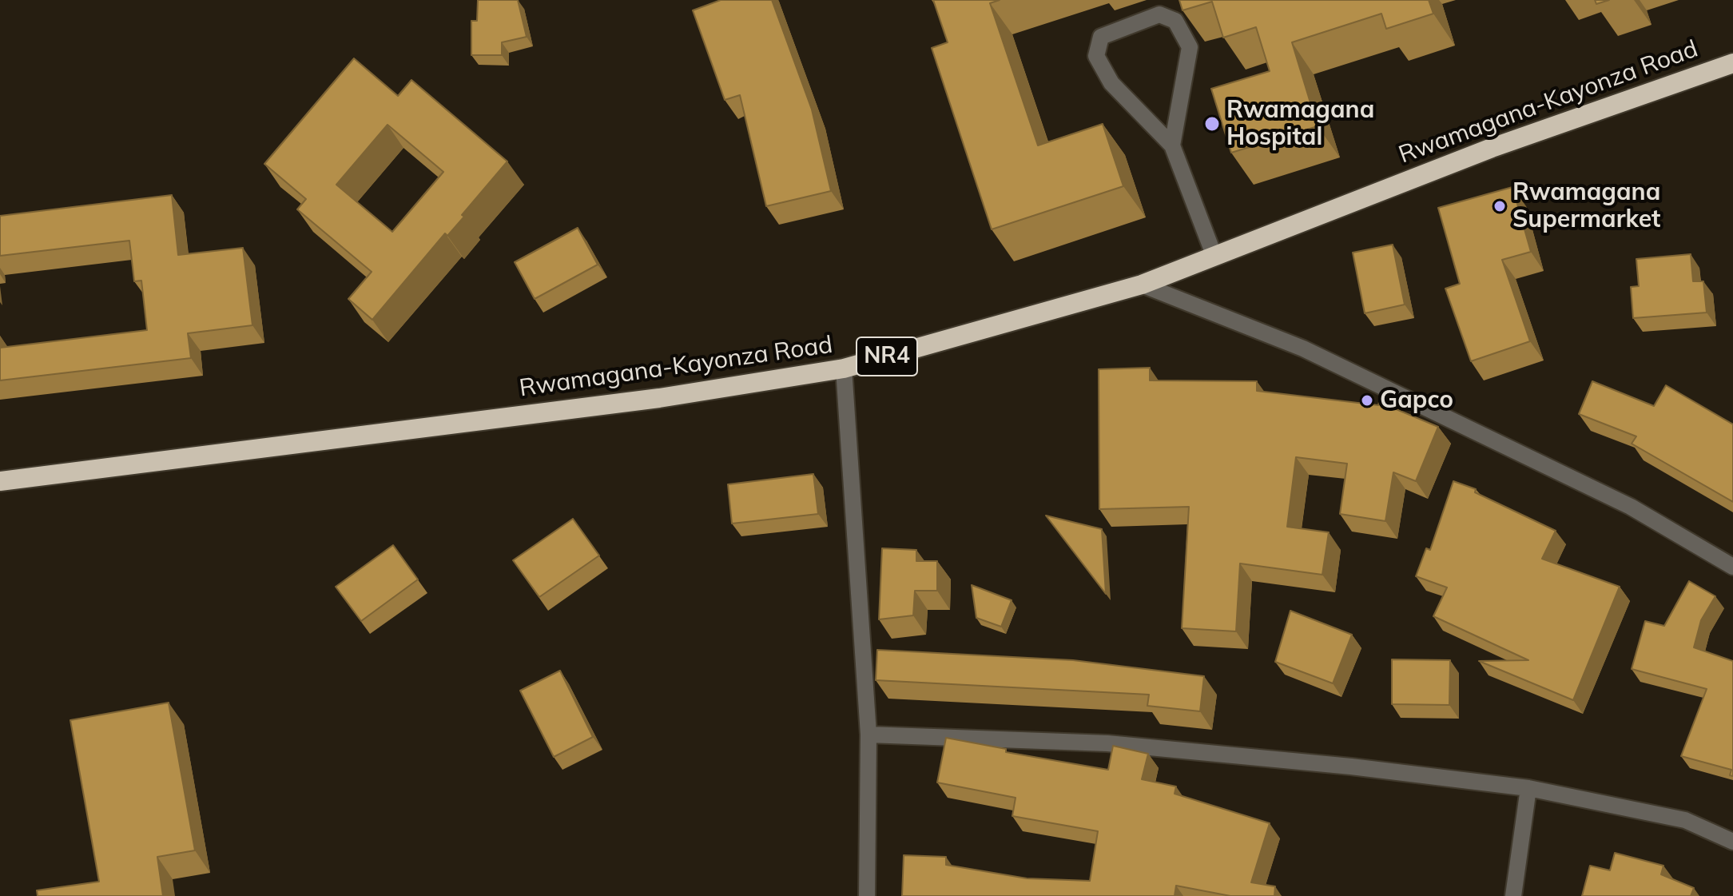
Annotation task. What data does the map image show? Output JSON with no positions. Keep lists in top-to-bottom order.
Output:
{
  "streets": {
    "highway": ["Rwamagana-Kayonza Road", "NR4"]
  },
  "places": ["Rwamagana Hospital", "Rwamagana Supermarket", "Gapco"]
}
